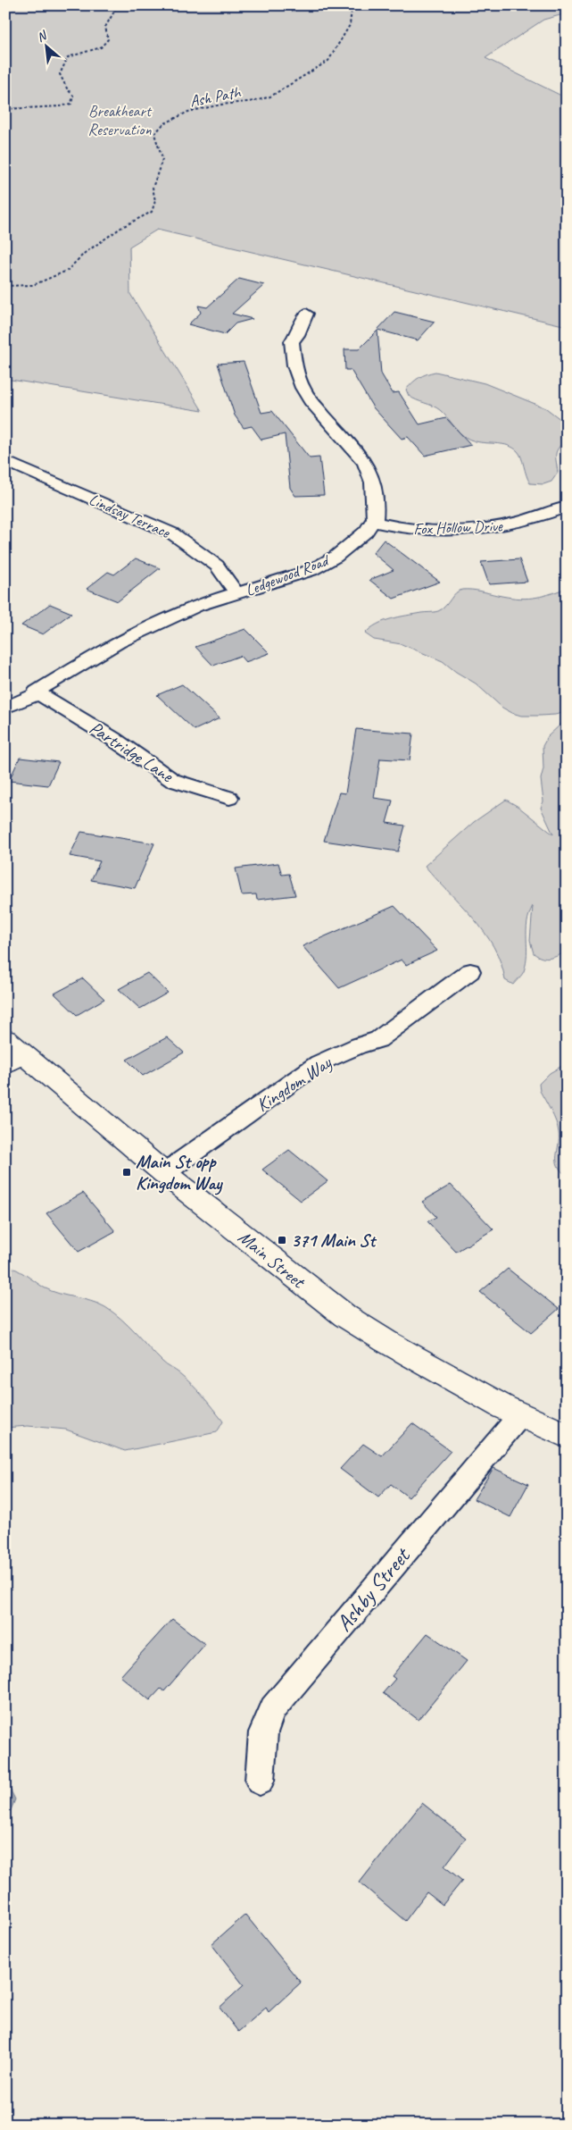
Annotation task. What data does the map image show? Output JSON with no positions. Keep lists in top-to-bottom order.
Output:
{
  "streets": {
    "main road": ["Main Street"],
    "street": [
      "Lindsay Terrace",
      "Fox Hollow Drive",
      "Ledgewood Road",
      "Partridge Lane",
      "Kingdom Way",
      "Ashby Street"
    ],
    "path": ["Ash Path"]
  },
  "crossings": [
    ["Lindsay Terrace", "Ledgewood Road"],
    ["Fox Hollow Drive", "Ledgewood Road"],
    ["Ledgewood Road", "Partridge Lane"],
    ["Kingdom Way", "Main Street"],
    ["Main Street", "Ashby Street"]
  ],
  "parks": ["Breakheart Reservation"],
  "places": {
    "transit": ["Main St opp Kingdom Way", "371 Main St"]
  },
  "north": "top left"
}
